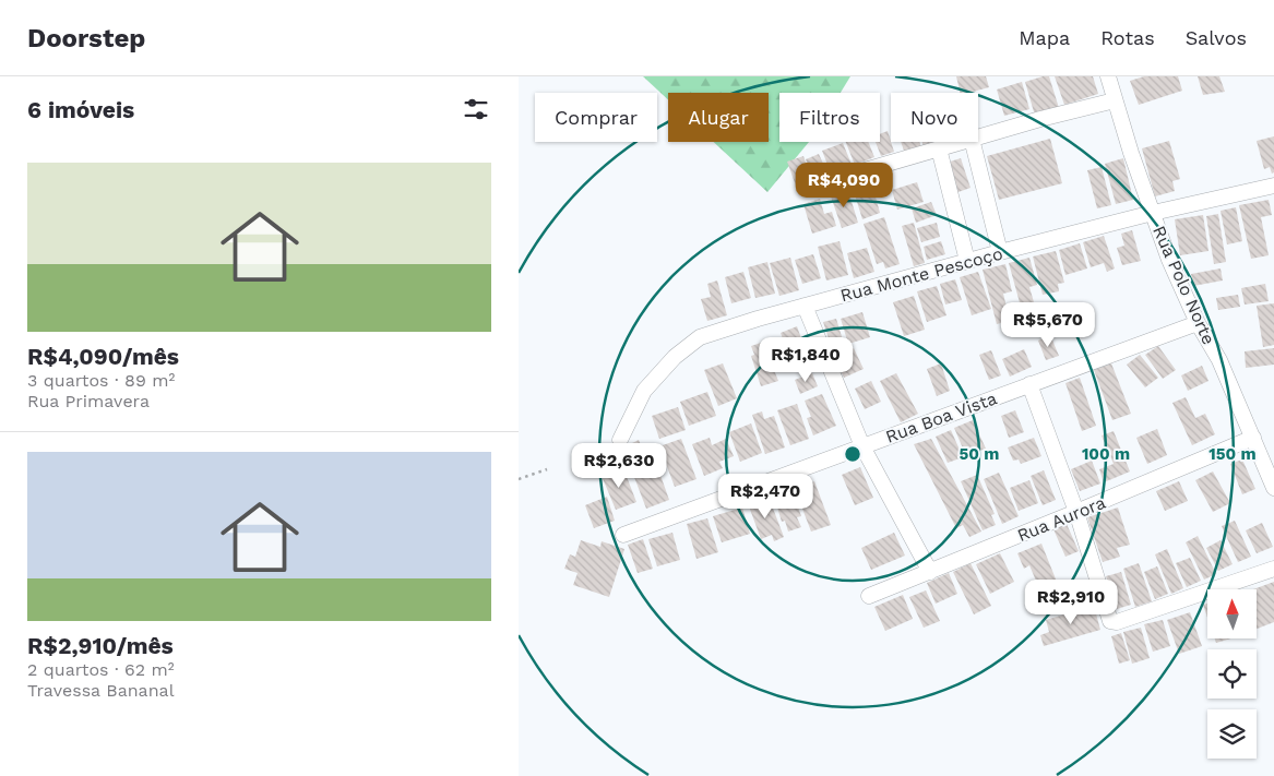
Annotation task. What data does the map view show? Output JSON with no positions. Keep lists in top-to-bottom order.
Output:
{
  "streets": {
    "street": [
      "Rua Monte Pescoço",
      "Rua Polo Norte",
      "Rua Boa Vista",
      "Rua Aurora"
    ]
  },
  "crossings": [
    ["Rua Monte Pescoço", "Rua Polo Norte"],
    ["Rua Polo Norte", "Rua Boa Vista"],
    ["Rua Polo Norte", "Rua Aurora"]
  ],
  "north": "top",
  "page": {
    "header": "Doorstep",
    "nav": ["Mapa", "Rotas", "Salvos"],
    "heading": "6 imóveis",
    "chip": [
      "Comprar",
      "Alugar",
      "Filtros",
      "Novo"
    ],
    "list": [
      {
        "name": "R$4,090/mês",
        "note": "3 quartos · 89 m² · Rua Primavera"
      },
      {
        "name": "R$2,910/mês",
        "note": "2 quartos · 62 m² · Travessa Bananal"
      }
    ],
    "price": [
      "R$4,090",
      "R$5,670",
      "R$1,840",
      "R$2,630",
      "R$2,470",
      "R$2,910"
    ]
  },
  "rings": ["50 m", "100 m", "150 m"]
}
